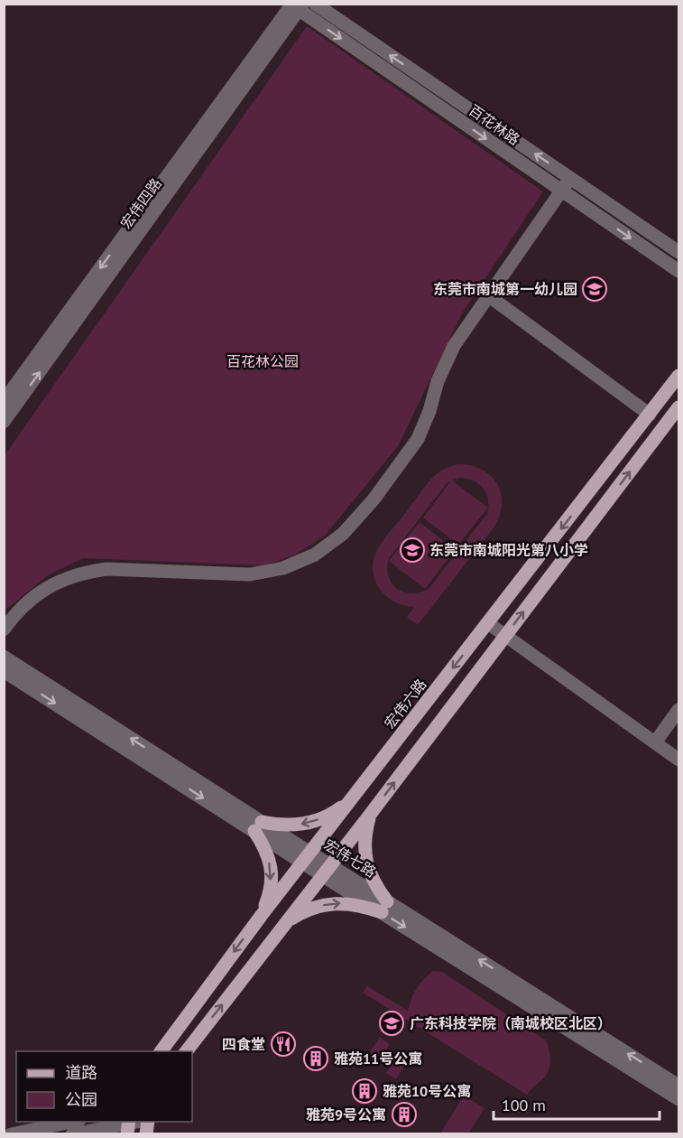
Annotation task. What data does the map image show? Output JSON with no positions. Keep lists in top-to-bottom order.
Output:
{
  "streets": {
    "main road": ["宏伟六路"],
    "street": ["百花林路", "宏伟四路", "宏伟七路"]
  },
  "crossings": [
    ["百花林路", "宏伟四路"],
    ["宏伟六路", "宏伟七路"]
  ],
  "parks": ["百花林公园"],
  "places": {
    "school or university": ["东莞市南城第一幼儿园", "东莞市南城阳光第八小学", "广东科技学院（南城校区北区）"],
    "restaurant": ["四食堂"],
    "building": ["雅苑11号公寓", "雅苑10号公寓", "雅苑9号公寓"]
  },
  "legend": ["道路", "公园"],
  "scale_bar": "100 m"
}
